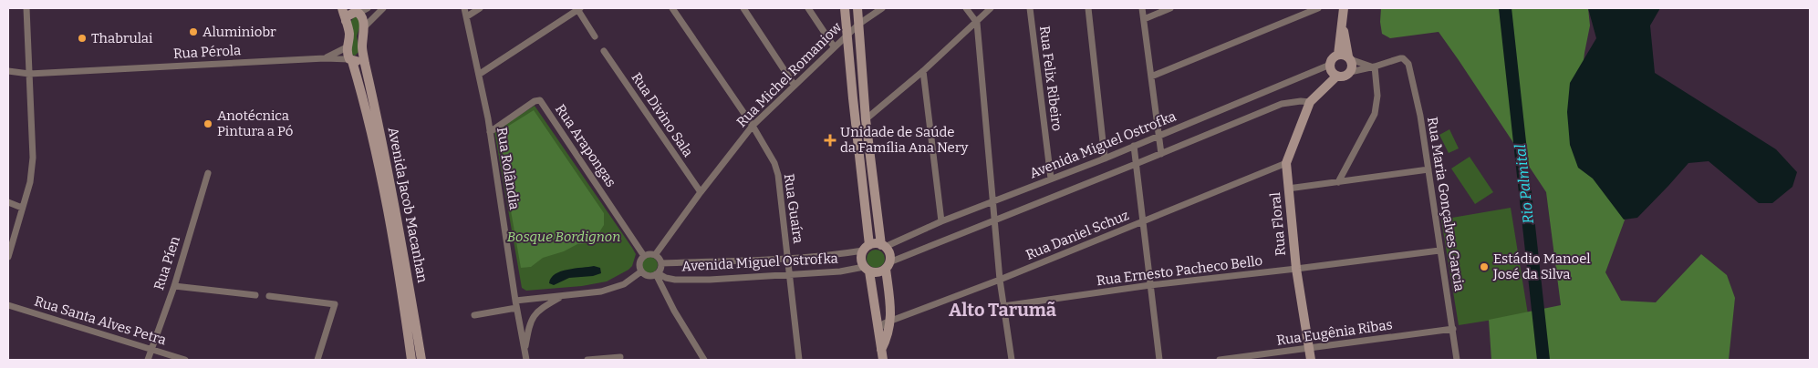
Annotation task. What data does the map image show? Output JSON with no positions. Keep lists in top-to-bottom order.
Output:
{
  "streets": {
    "street": [
      "Rua Pérola",
      "Rua Michel Romaniow",
      "Rua Felix Ribeiro",
      "Rua Divino Sala",
      "Avenida Miguel Ostrofka",
      "Rua Arapongas",
      "Rua Rolândia",
      "Rua Maria Gonçalves Garcia",
      "Avenida Jacob Macanhan",
      "Rua Guaíra",
      "Rua Floral",
      "Rua Daniel Schuz",
      "Rua Píen",
      "Rua Ernesto Pacheco Bello",
      "Rua Santa Alves Petra",
      "Rua Eugênia Ribas"
    ]
  },
  "crossings": [
    ["Rua Pérola", "Avenida Jacob Macanhan"],
    ["Rua Michel Romaniow", "Rua Divino Sala"],
    ["Rua Michel Romaniow", "Avenida Miguel Ostrofka"],
    ["Rua Michel Romaniow", "Rua Arapongas"],
    ["Rua Michel Romaniow", "Rua Guaíra"],
    ["Rua Felix Ribeiro", "Avenida Miguel Ostrofka"],
    ["Avenida Miguel Ostrofka", "Rua Arapongas"],
    ["Avenida Miguel Ostrofka", "Rua Guaíra"],
    ["Avenida Miguel Ostrofka", "Rua Floral"],
    ["Rua Arapongas", "Rua Rolândia"],
    ["Rua Maria Gonçalves Garcia", "Rua Ernesto Pacheco Bello"],
    ["Rua Maria Gonçalves Garcia", "Rua Eugênia Ribas"],
    ["Rua Floral", "Rua Daniel Schuz"],
    ["Rua Floral", "Rua Ernesto Pacheco Bello"],
    ["Rua Floral", "Rua Eugênia Ribas"],
    ["Rua Píen", "Rua Santa Alves Petra"]
  ],
  "districts": ["Alto Tarumã"],
  "water": ["Rio Palmital"],
  "parks": ["Bosque Bordignon"],
  "places": {
    "other": [
      "Aluminiobr",
      "Thabrulai",
      "Anotécnica Pintura a Pó",
      "Estádio Manoel José da Silva"
    ],
    "health": ["Unidade de Saúde da Família Ana Nery"]
  }
}
